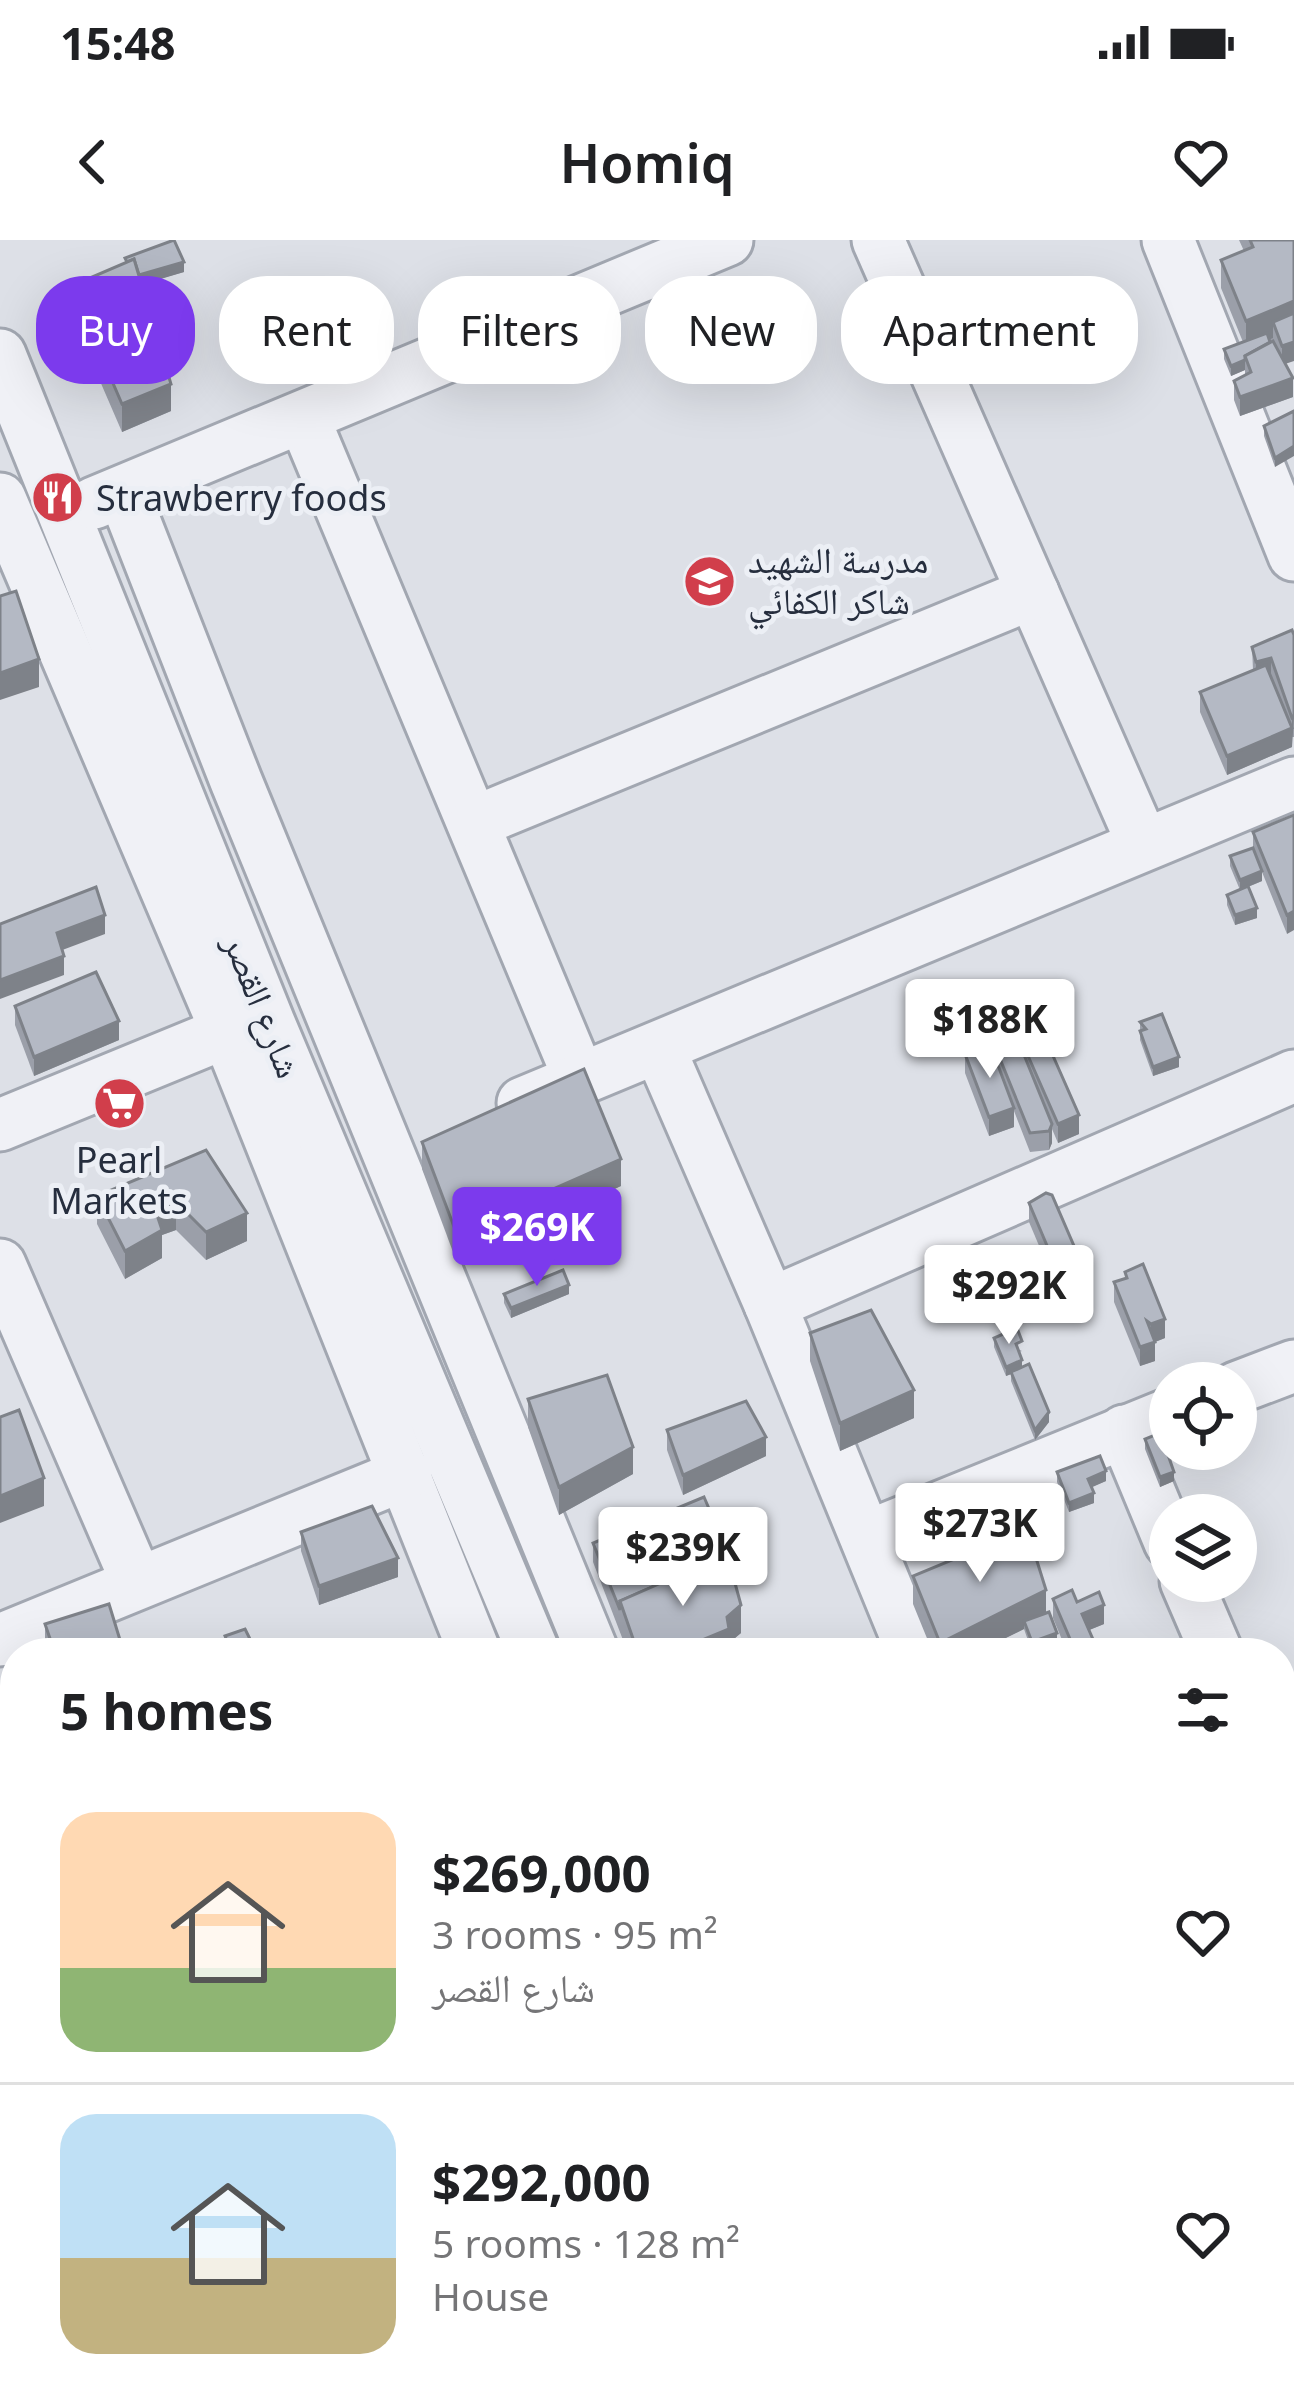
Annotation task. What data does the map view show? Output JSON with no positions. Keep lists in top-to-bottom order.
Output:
{
  "streets": {
    "street": ["شارع القصر"]
  },
  "places": {
    "restaurant": ["Strawberry foods"],
    "school or university": ["مدرسة الشهيد شاكر الكفائي"],
    "supermarket": ["Pearl Markets"]
  },
  "page": {
    "status": "15:48",
    "header": "Homiq",
    "chip": [
      "Buy",
      "Rent",
      "Filters",
      "New",
      "Apartment"
    ],
    "price": [
      "$188K",
      "$269K",
      "$292K",
      "$273K",
      "$239K"
    ],
    "heading": "5 homes",
    "list": [
      {
        "name": "$269,000",
        "note": "3 rooms · 95 m² · شارع القصر"
      },
      {
        "name": "$292,000",
        "note": "5 rooms · 128 m² · House"
      }
    ]
  }
}
